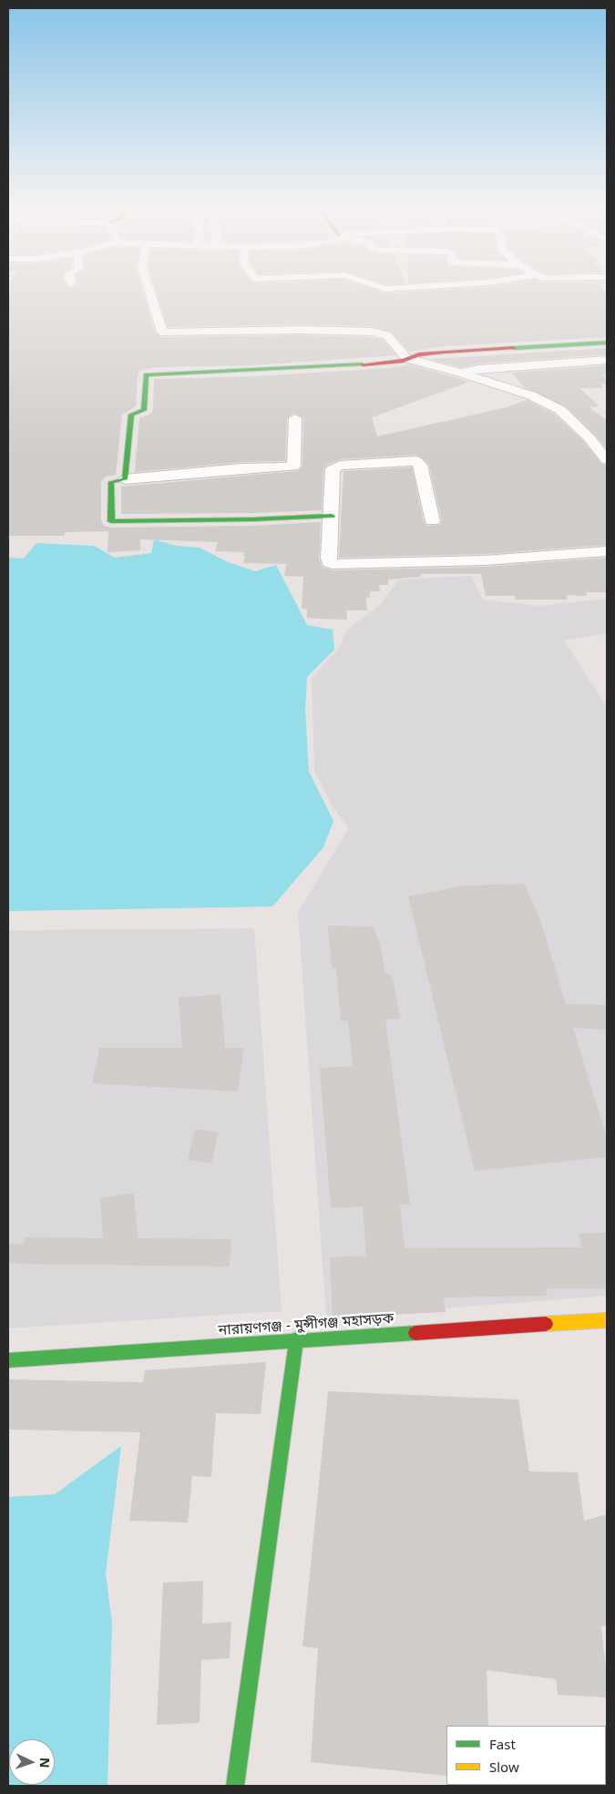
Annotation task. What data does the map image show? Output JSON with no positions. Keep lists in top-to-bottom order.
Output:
{
  "streets": {
    "street": ["নারায়ণগঞ্জ - মুন্সীগঞ্জ মহাসড়ক"]
  },
  "legend": ["Fast", "Slow"],
  "north": "right"
}
